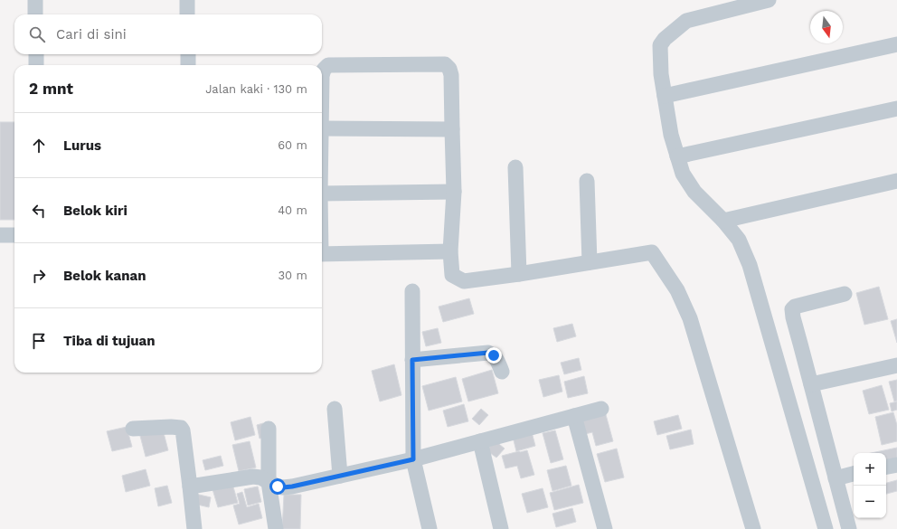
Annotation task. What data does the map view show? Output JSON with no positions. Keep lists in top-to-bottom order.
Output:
{
  "north": "bottom",
  "page": {
    "search": "Cari di sini",
    "heading": ["2 mnt", "Jalan kaki · 130 m"],
    "list": [
      ["Lurus", "60 m"],
      ["Belok kiri", "40 m"],
      ["Belok kanan", "30 m"],
      "Tiba di tujuan"
    ],
    "map_buttons": ["+", "−"]
  }
}
